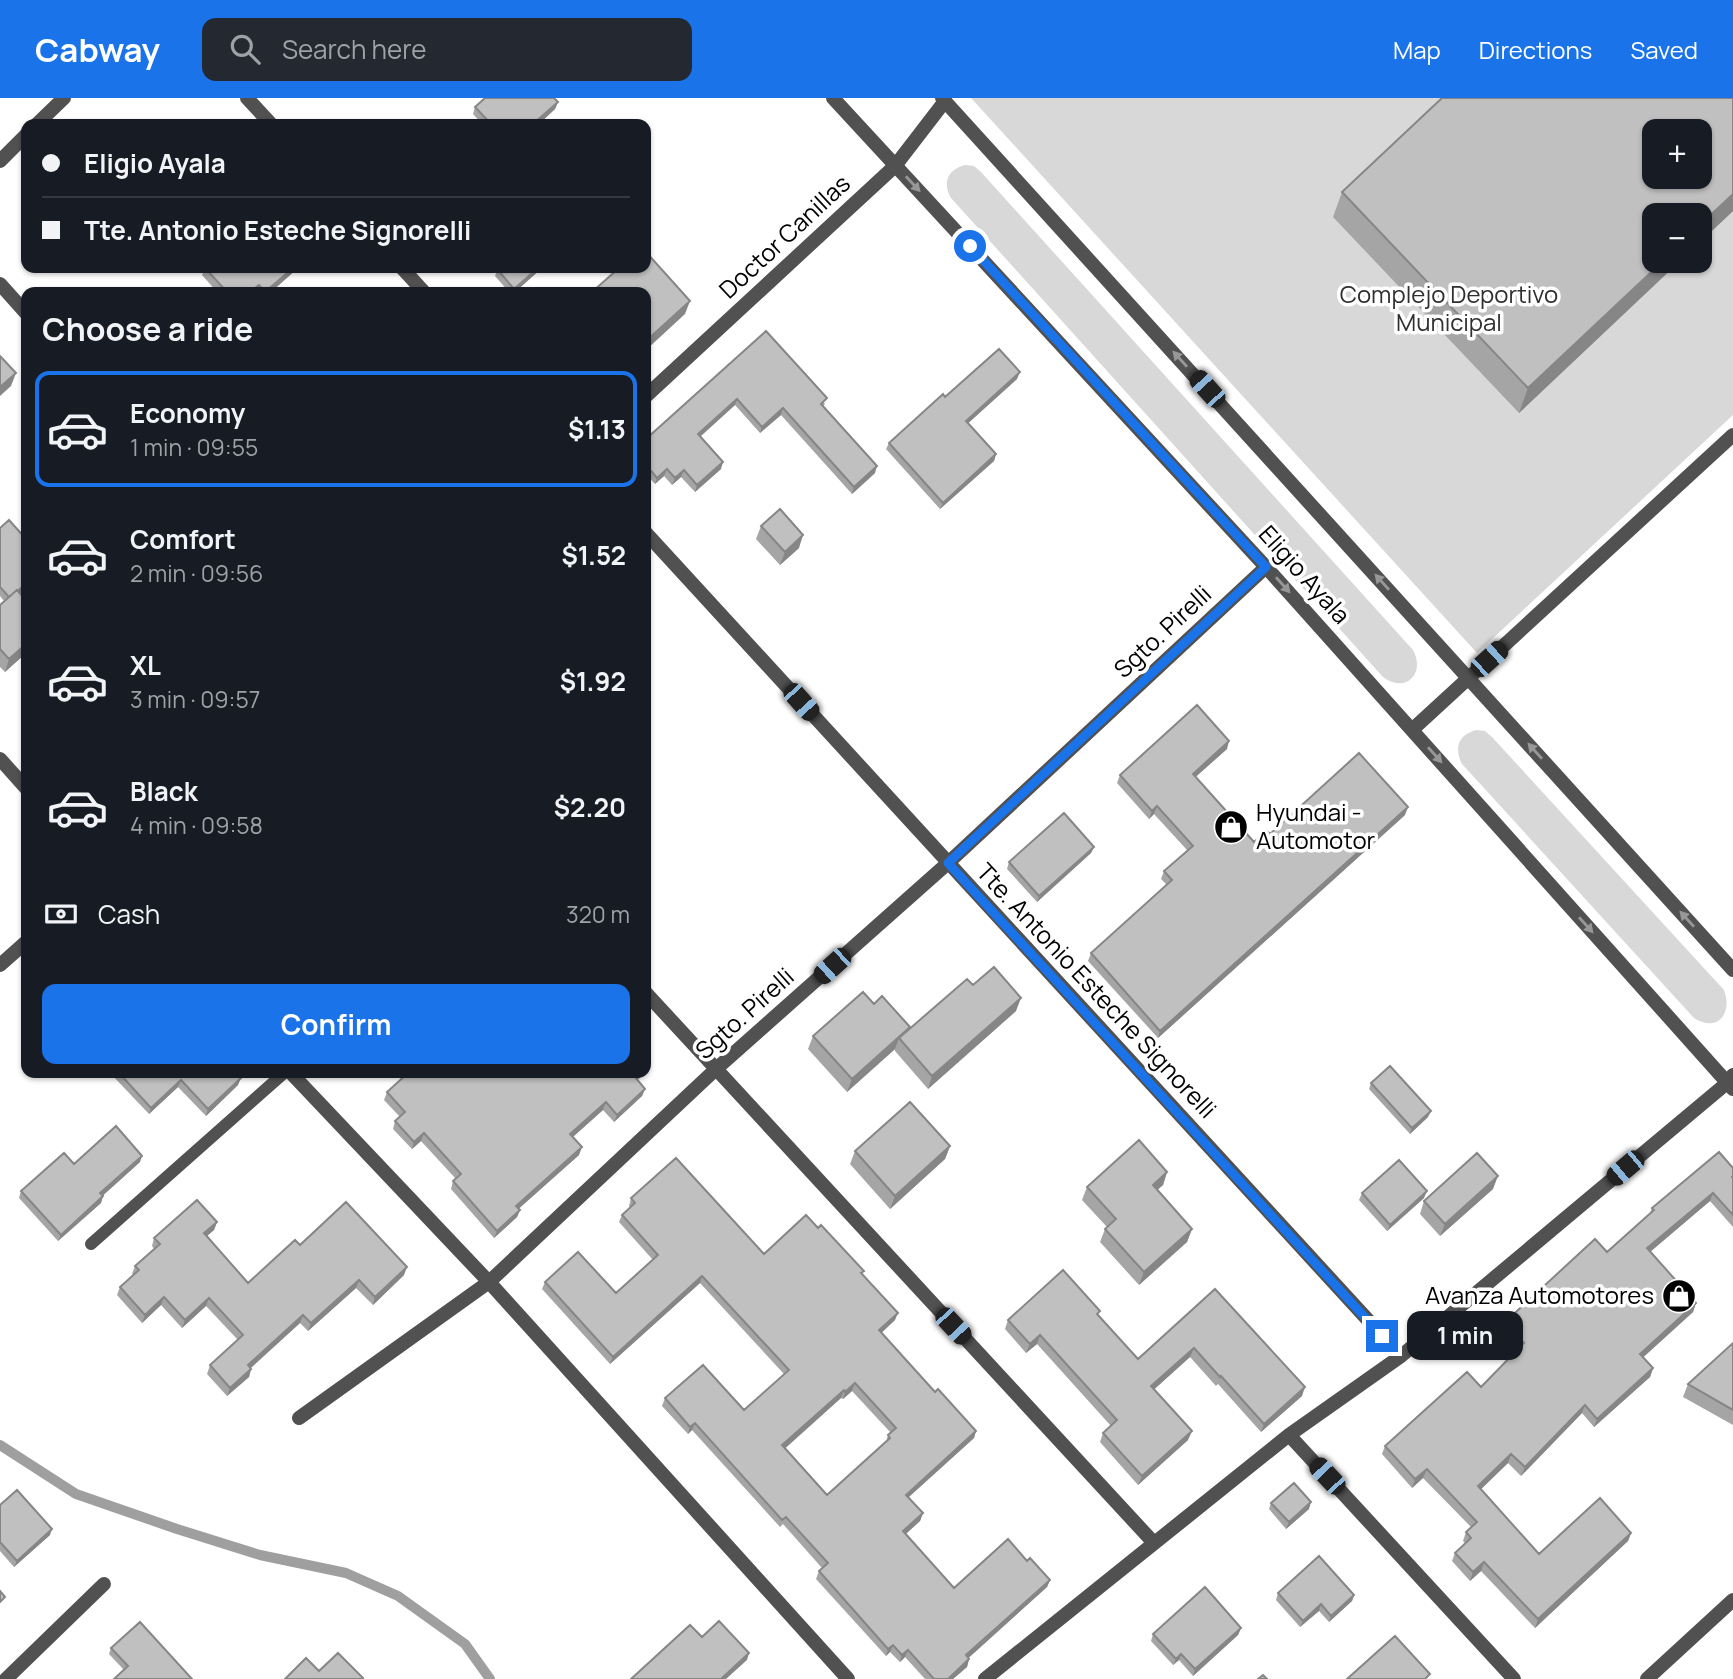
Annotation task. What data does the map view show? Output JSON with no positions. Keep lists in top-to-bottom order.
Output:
{
  "streets": {
    "street": [
      "Doctor Canillas",
      "Eligio Ayala",
      "Sgto. Pirelli",
      "Tte. Antonio Esteche Signorelli"
    ]
  },
  "crossings": [
    ["Doctor Canillas", "Eligio Ayala"],
    ["Eligio Ayala", "Sgto. Pirelli"],
    ["Sgto. Pirelli", "Tte. Antonio Esteche Signorelli"]
  ],
  "parks": ["Complejo Deportivo Municipal"],
  "places": {
    "shop": ["Hyundai - Automotor", "Avanza Automotores"]
  },
  "page": {
    "header": "Cabway",
    "search": "Search here",
    "nav": ["Map", "Directions", "Saved"],
    "map_buttons": ["+", "−"],
    "banner": ["Eligio Ayala", "Tte. Antonio Esteche Signorelli"],
    "heading": "Choose a ride",
    "list": [
      {
        "name": "Economy",
        "note": "1 min · 09:55",
        "value": "$1.13"
      },
      {
        "name": "Comfort",
        "note": "2 min · 09:56",
        "value": "$1.52"
      },
      {
        "name": "XL",
        "note": "3 min · 09:57",
        "value": "$1.92"
      },
      {
        "name": "Black",
        "note": "4 min · 09:58",
        "value": "$2.20"
      }
    ],
    "pay": ["Cash", "320 m"],
    "buttons": "Confirm",
    "bubble": "1 min"
  }
}
